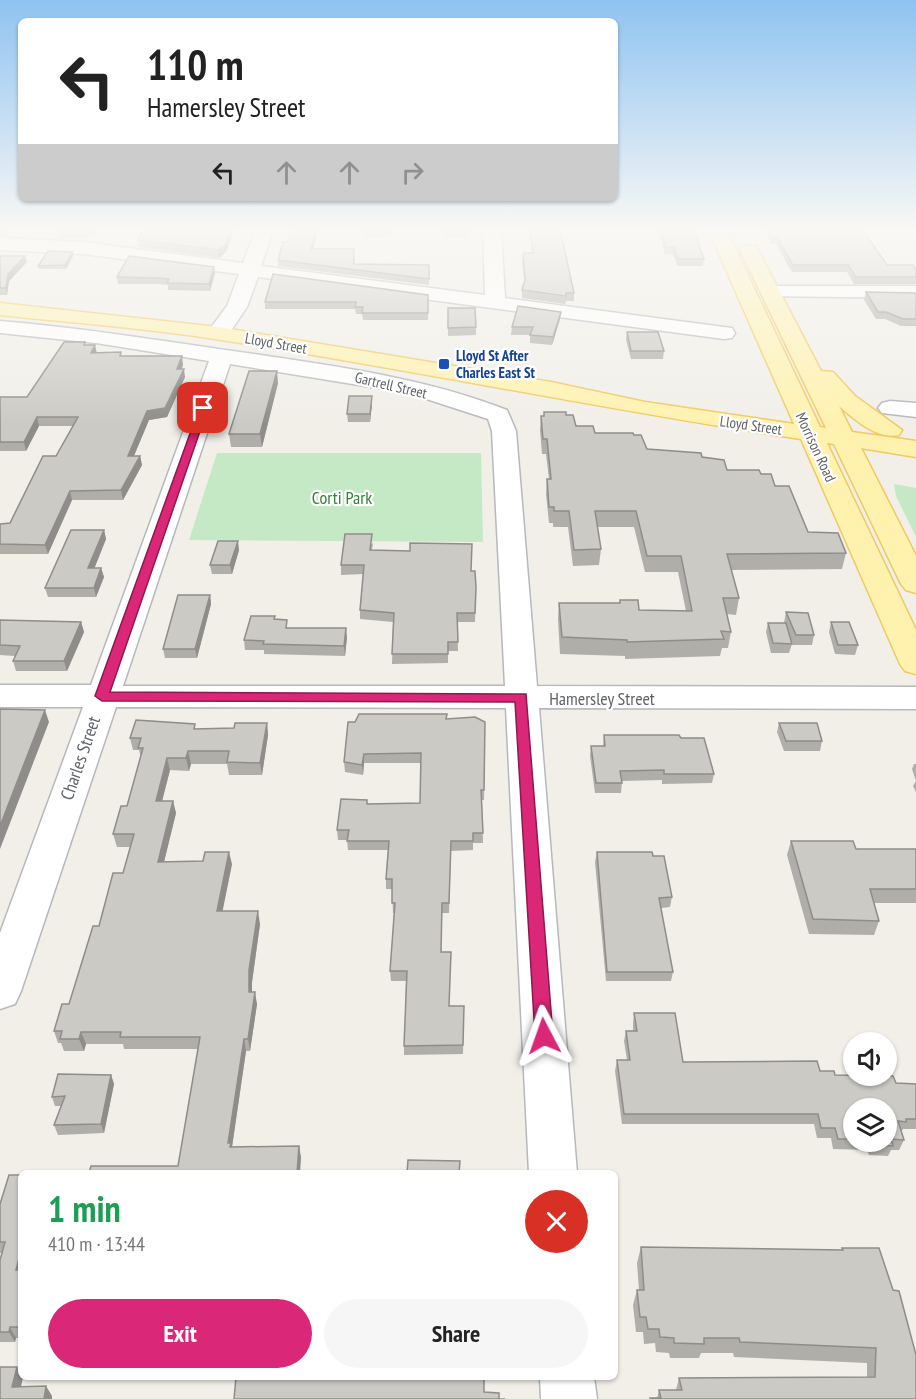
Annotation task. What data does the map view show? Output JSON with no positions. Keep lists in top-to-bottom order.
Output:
{
  "streets": {
    "main road": ["Lloyd Street", "Morrison Road"],
    "street": ["Gartrell Street", "Hamersley Street", "Charles Street"]
  },
  "crossings": [
    ["Lloyd Street", "Gartrell Street"],
    ["Lloyd Street", "Morrison Road"],
    ["Lloyd Street", "Charles Street"],
    ["Gartrell Street", "Hamersley Street"],
    ["Gartrell Street", "Charles Street"],
    ["Hamersley Street", "Charles Street"]
  ],
  "parks": ["Corti Park"],
  "places": {
    "transit": ["Lloyd St After Charles East St"]
  },
  "page": {
    "turn": ["110 m", "Hamersley Street"],
    "heading": ["1 min", "410 m · 13:44"],
    "buttons": ["Exit", "Share"]
  }
}
